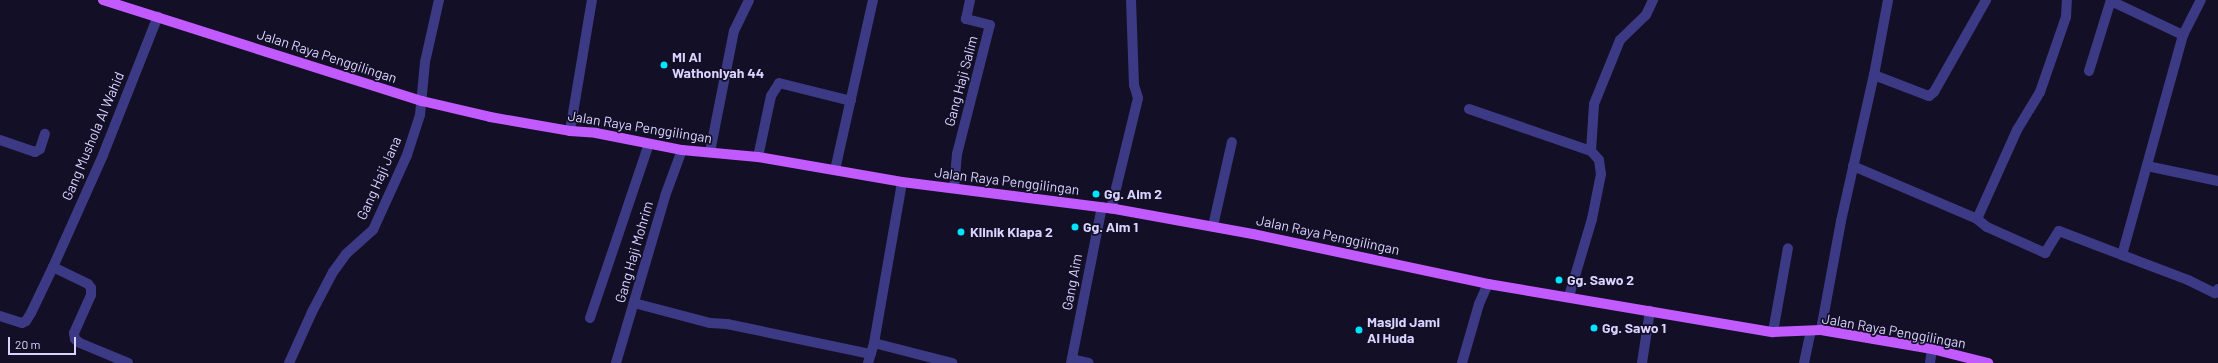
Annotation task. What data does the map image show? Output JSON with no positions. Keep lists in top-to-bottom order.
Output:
{
  "streets": {
    "main road": ["Jalan Raya Penggilingan"],
    "street": [
      "Gang Haji Salim",
      "Gang Mushola Al Wahid",
      "Gang Haji Jana",
      "Gang Haji Mohrim",
      "Gang Aim"
    ]
  },
  "crossings": [
    ["Jalan Raya Penggilingan", "Gang Haji Salim"],
    ["Jalan Raya Penggilingan", "Gang Mushola Al Wahid"],
    ["Jalan Raya Penggilingan", "Gang Haji Jana"],
    ["Jalan Raya Penggilingan", "Gang Haji Mohrim"],
    ["Jalan Raya Penggilingan", "Gang Aim"]
  ],
  "places": [
    "MI Al Wathoniyah 44",
    "Gg. Aim 2",
    "Gg. Aim 1",
    "Klinik Klapa 2",
    "Gg. Sawo 2",
    "Gg. Sawo 1",
    "Masjid Jami Al Huda"
  ],
  "scale_bar": "20 m"
}
